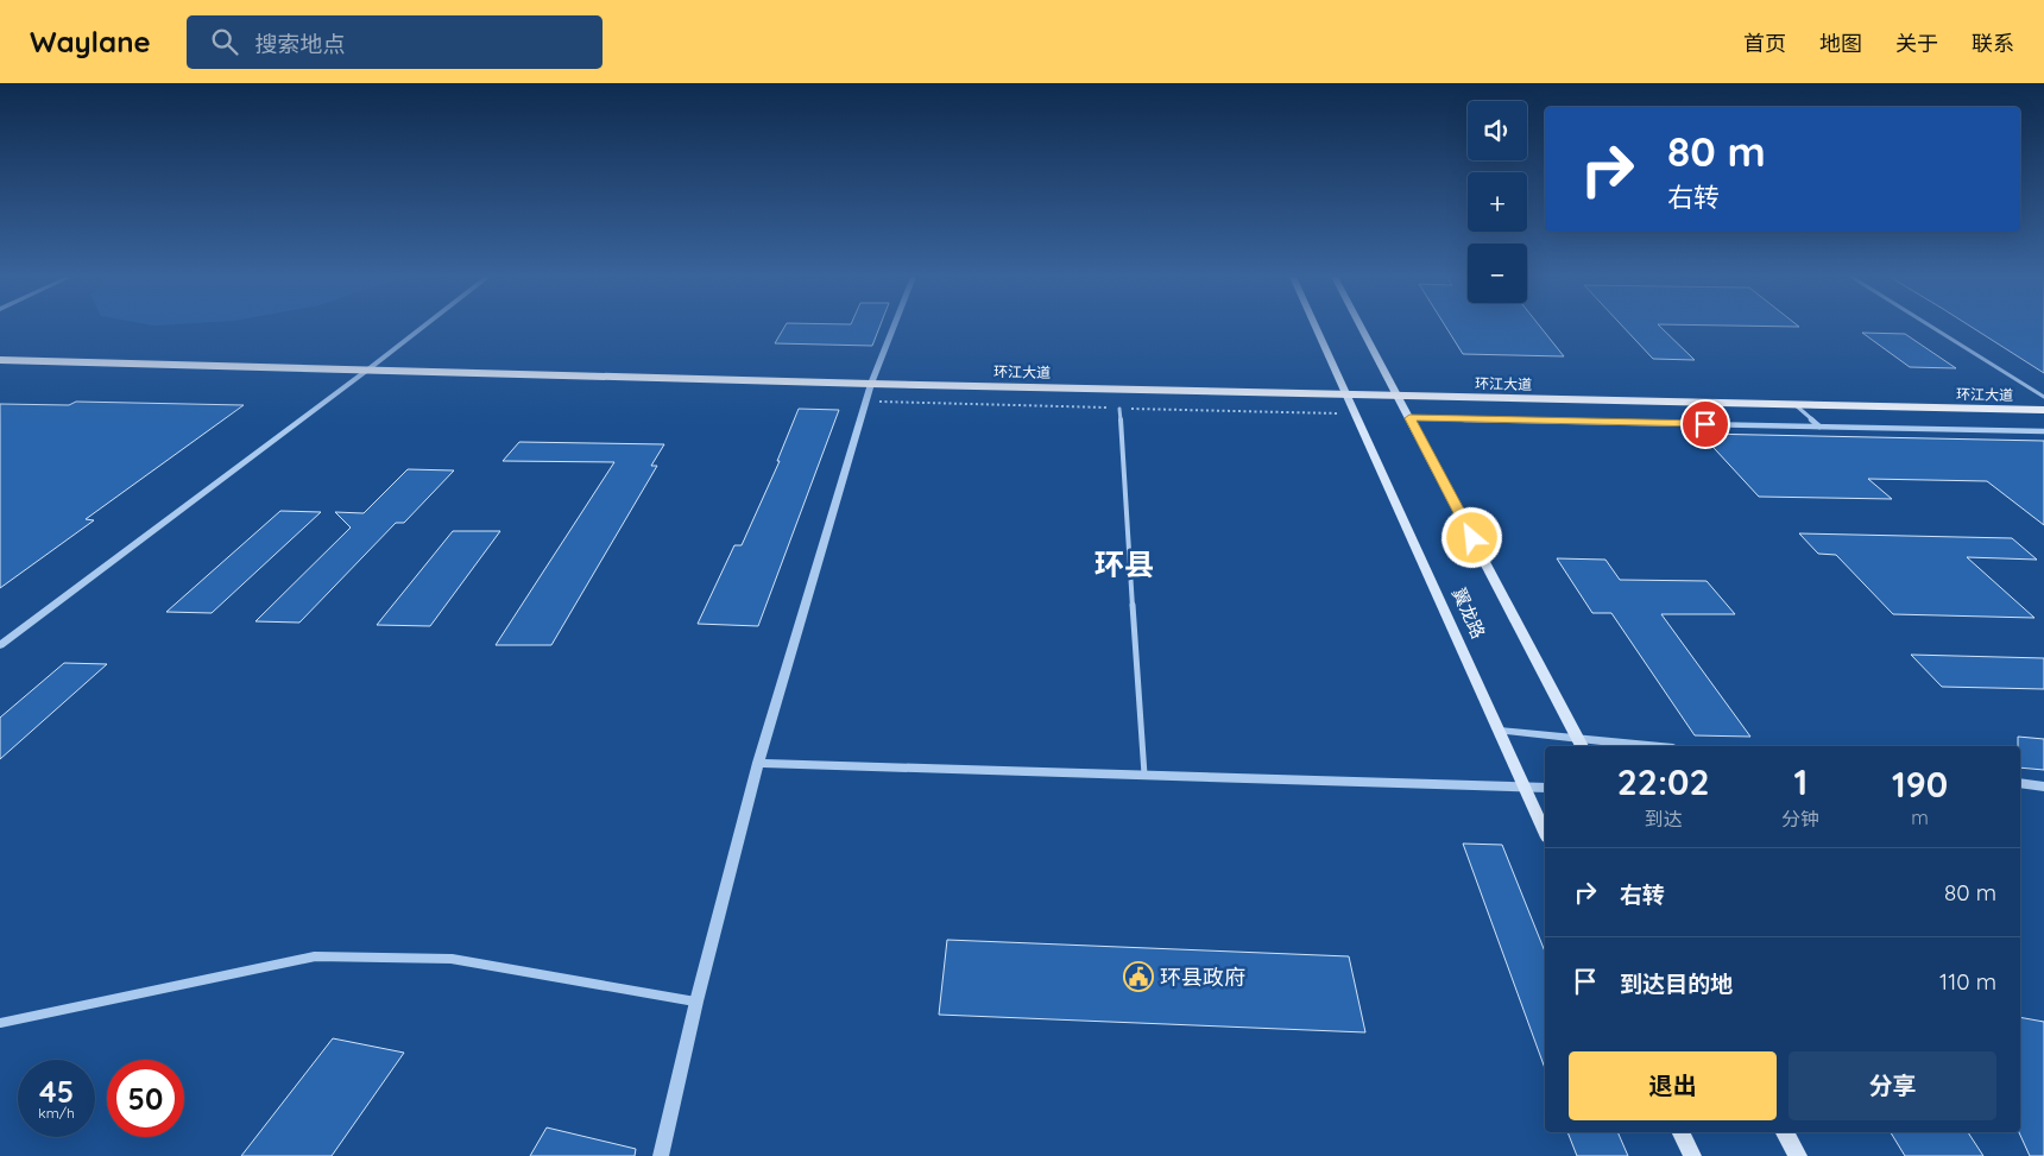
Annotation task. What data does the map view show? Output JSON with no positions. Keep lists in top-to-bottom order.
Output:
{
  "streets": {
    "highway": ["环江大道"],
    "main road": ["翼龙路"]
  },
  "crossings": [
    ["环江大道", "翼龙路"]
  ],
  "districts": ["环县"],
  "places": {
    "public building": ["环县政府"]
  },
  "page": {
    "header": "Waylane",
    "search": "搜索地点",
    "nav": [
      "首页",
      "地图",
      "关于",
      "联系"
    ],
    "map_buttons": ["+", "−"],
    "turn": ["80 m", "右转"],
    "eta": [
      "22:02",
      "到达",
      "1",
      "分钟",
      "190",
      "m"
    ],
    "list": [
      {
        "name": "右转",
        "value": "80 m"
      },
      {
        "name": "到达目的地",
        "value": "110 m"
      }
    ],
    "buttons": ["退出", "分享"],
    "speed": "45 km/h",
    "limit": "50"
  }
}
